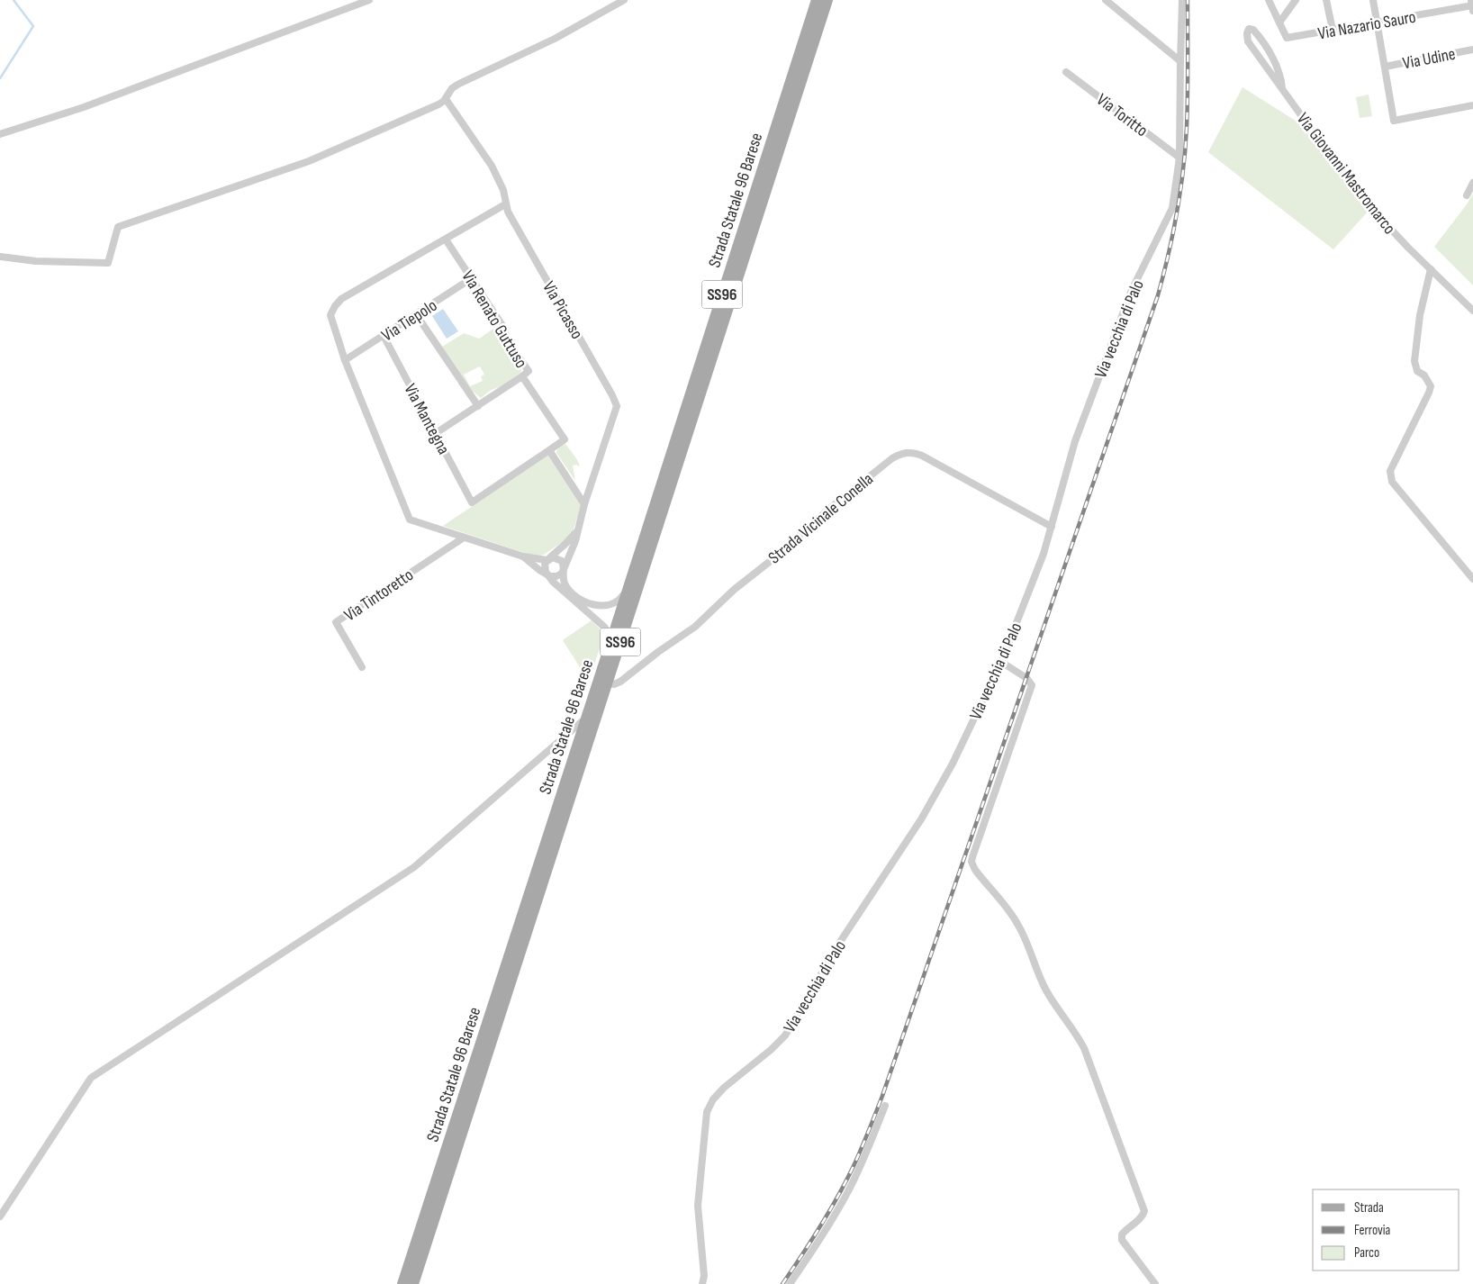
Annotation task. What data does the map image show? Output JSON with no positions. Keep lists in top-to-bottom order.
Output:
{
  "streets": {
    "main road": ["Strada Statale 96 Barese", "SS96"],
    "street": [
      "Via Nazario Sauro",
      "Via Udine",
      "Via Toritto",
      "Via Giovanni Mastromarco",
      "Via Picasso",
      "Via Renato Guttuso",
      "Via Tiepolo",
      "Via vecchia di Palo",
      "Via Mantegna",
      "Strada Vicinale Conella",
      "Via Tintoretto"
    ]
  },
  "crossings": [
    ["Via Toritto", "Via vecchia di Palo"],
    ["Strada Statale 96 Barese", "Strada Vicinale Conella"],
    ["Via Renato Guttuso", "Via Tiepolo"],
    ["Via Renato Guttuso", "Via Mantegna"],
    ["Via Tiepolo", "Via Mantegna"],
    ["Via vecchia di Palo", "Strada Vicinale Conella"]
  ],
  "legend": ["Strada", "Ferrovia", "Parco"]
}
